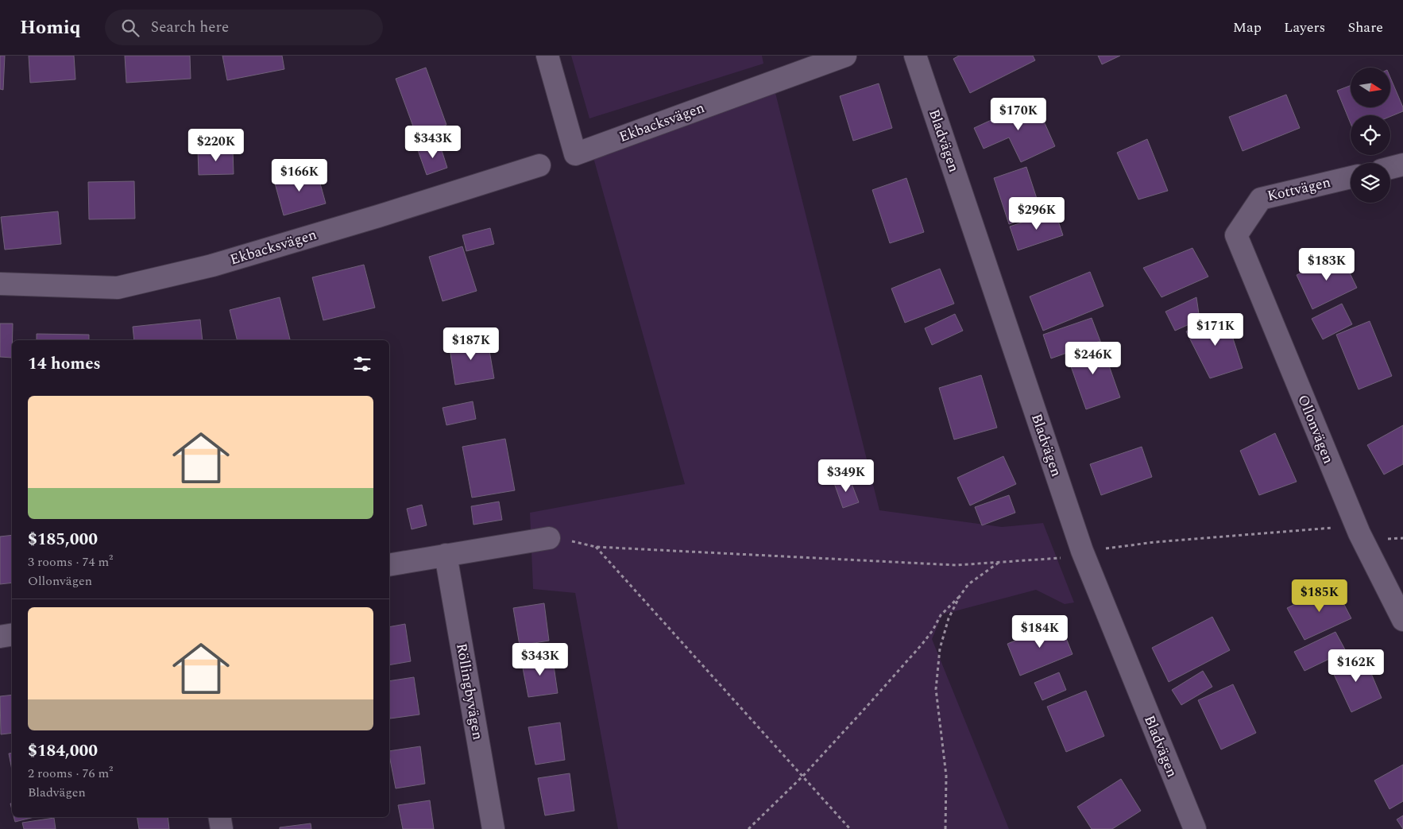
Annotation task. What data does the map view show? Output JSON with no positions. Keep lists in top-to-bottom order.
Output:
{
  "streets": {
    "street": [
      "Ekbacksvägen",
      "Bladvägen",
      "Kottvägen",
      "Ollonvägen",
      "Röllingbyvägen"
    ]
  },
  "crossings": [
    ["Kottvägen", "Ollonvägen"]
  ],
  "north": "right",
  "page": {
    "header": "Homiq",
    "search": "Search here",
    "nav": ["Map", "Layers", "Share"],
    "price": [
      "$170K",
      "$343K",
      "$220K",
      "$166K",
      "$296K",
      "$183K",
      "$171K",
      "$187K",
      "$246K",
      "$349K",
      "$185K",
      "$184K",
      "$343K",
      "$162K"
    ],
    "heading": "14 homes",
    "list": [
      {
        "name": "$185,000",
        "note": "3 rooms · 74 m² · Ollonvägen"
      },
      {
        "name": "$184,000",
        "note": "2 rooms · 76 m² · Bladvägen"
      }
    ]
  }
}
